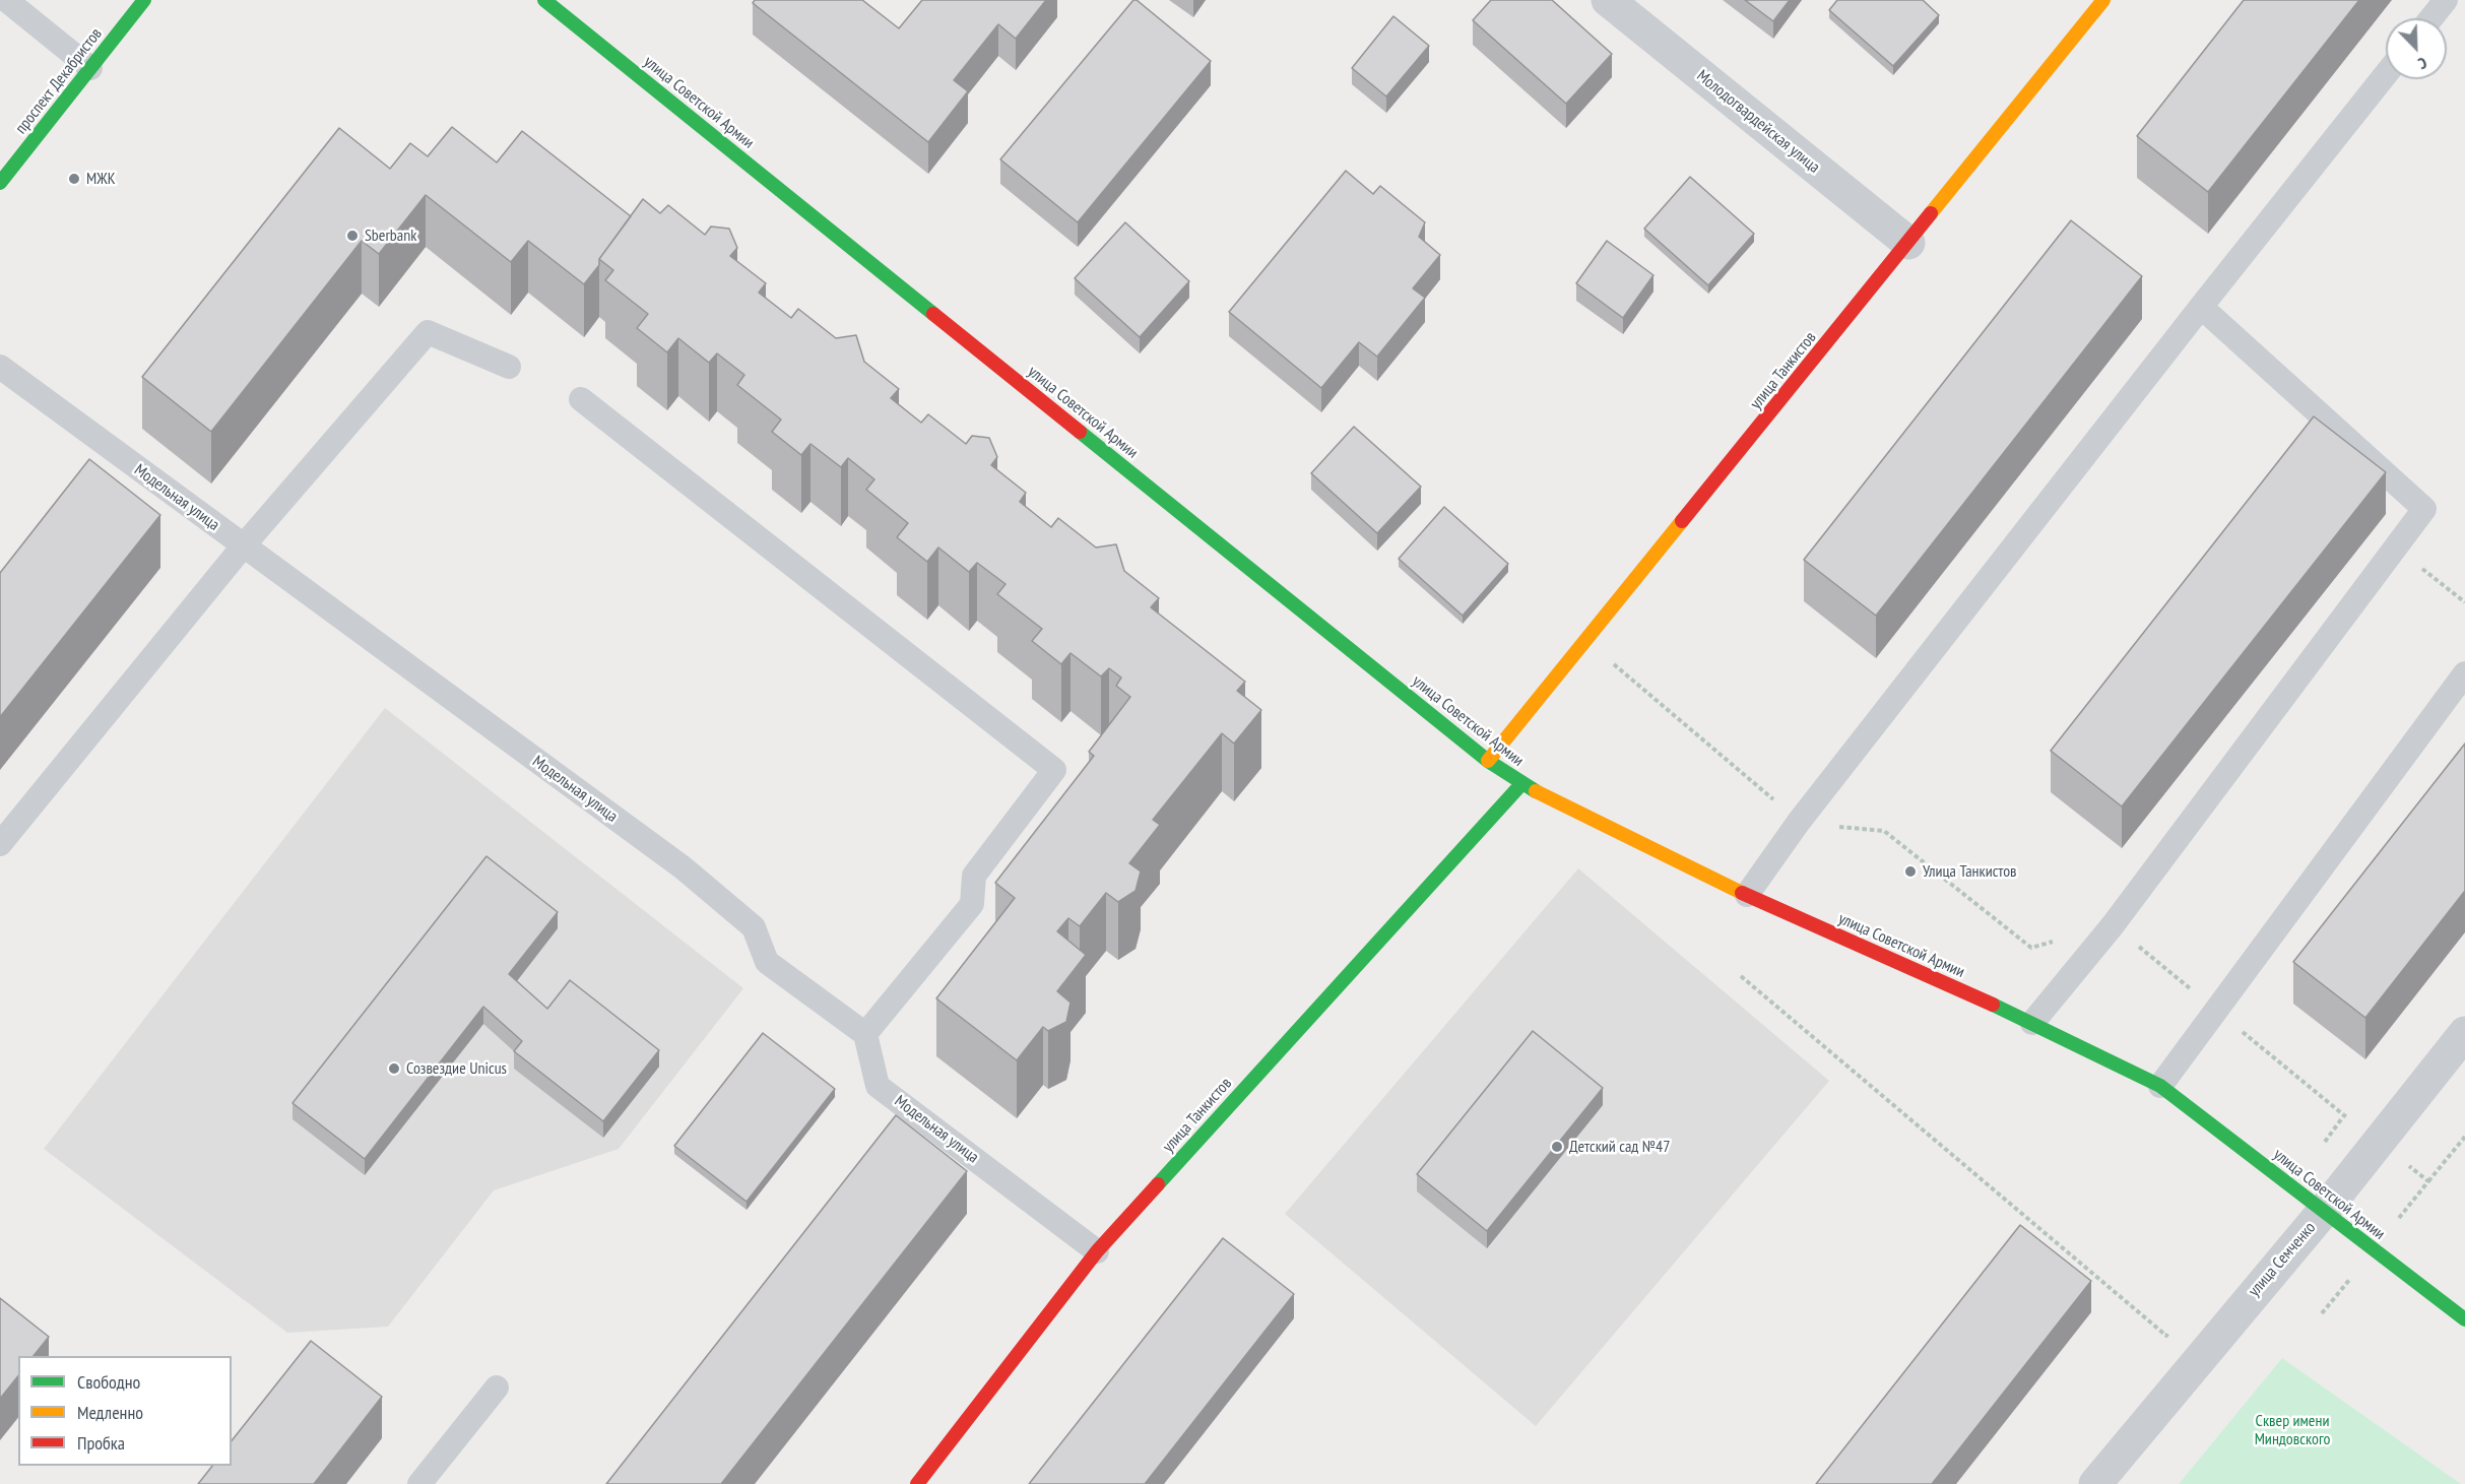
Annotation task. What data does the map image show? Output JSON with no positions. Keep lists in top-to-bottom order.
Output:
{
  "streets": {
    "street": [
      "проспект Декабристов",
      "улица Советской Армии",
      "Молодогвардейская улица",
      "улица Танкистов",
      "улица Семченко"
    ],
    "lane": ["Модельная улица"]
  },
  "crossings": [
    ["улица Советской Армии", "улица Танкистов"],
    ["улица Советской Армии", "улица Семченко"],
    ["Молодогвардейская улица", "улица Танкистов"],
    ["улица Танкистов", "Модельная улица"]
  ],
  "parks": ["Сквер имени Миндовского"],
  "places": [
    "МЖК",
    "Sberbank",
    "Улица Танкистов",
    "Созвездие Unicus",
    "Детский сад №47"
  ],
  "legend": ["Свободно", "Медленно", "Пробка"],
  "north": "bottom right"
}
